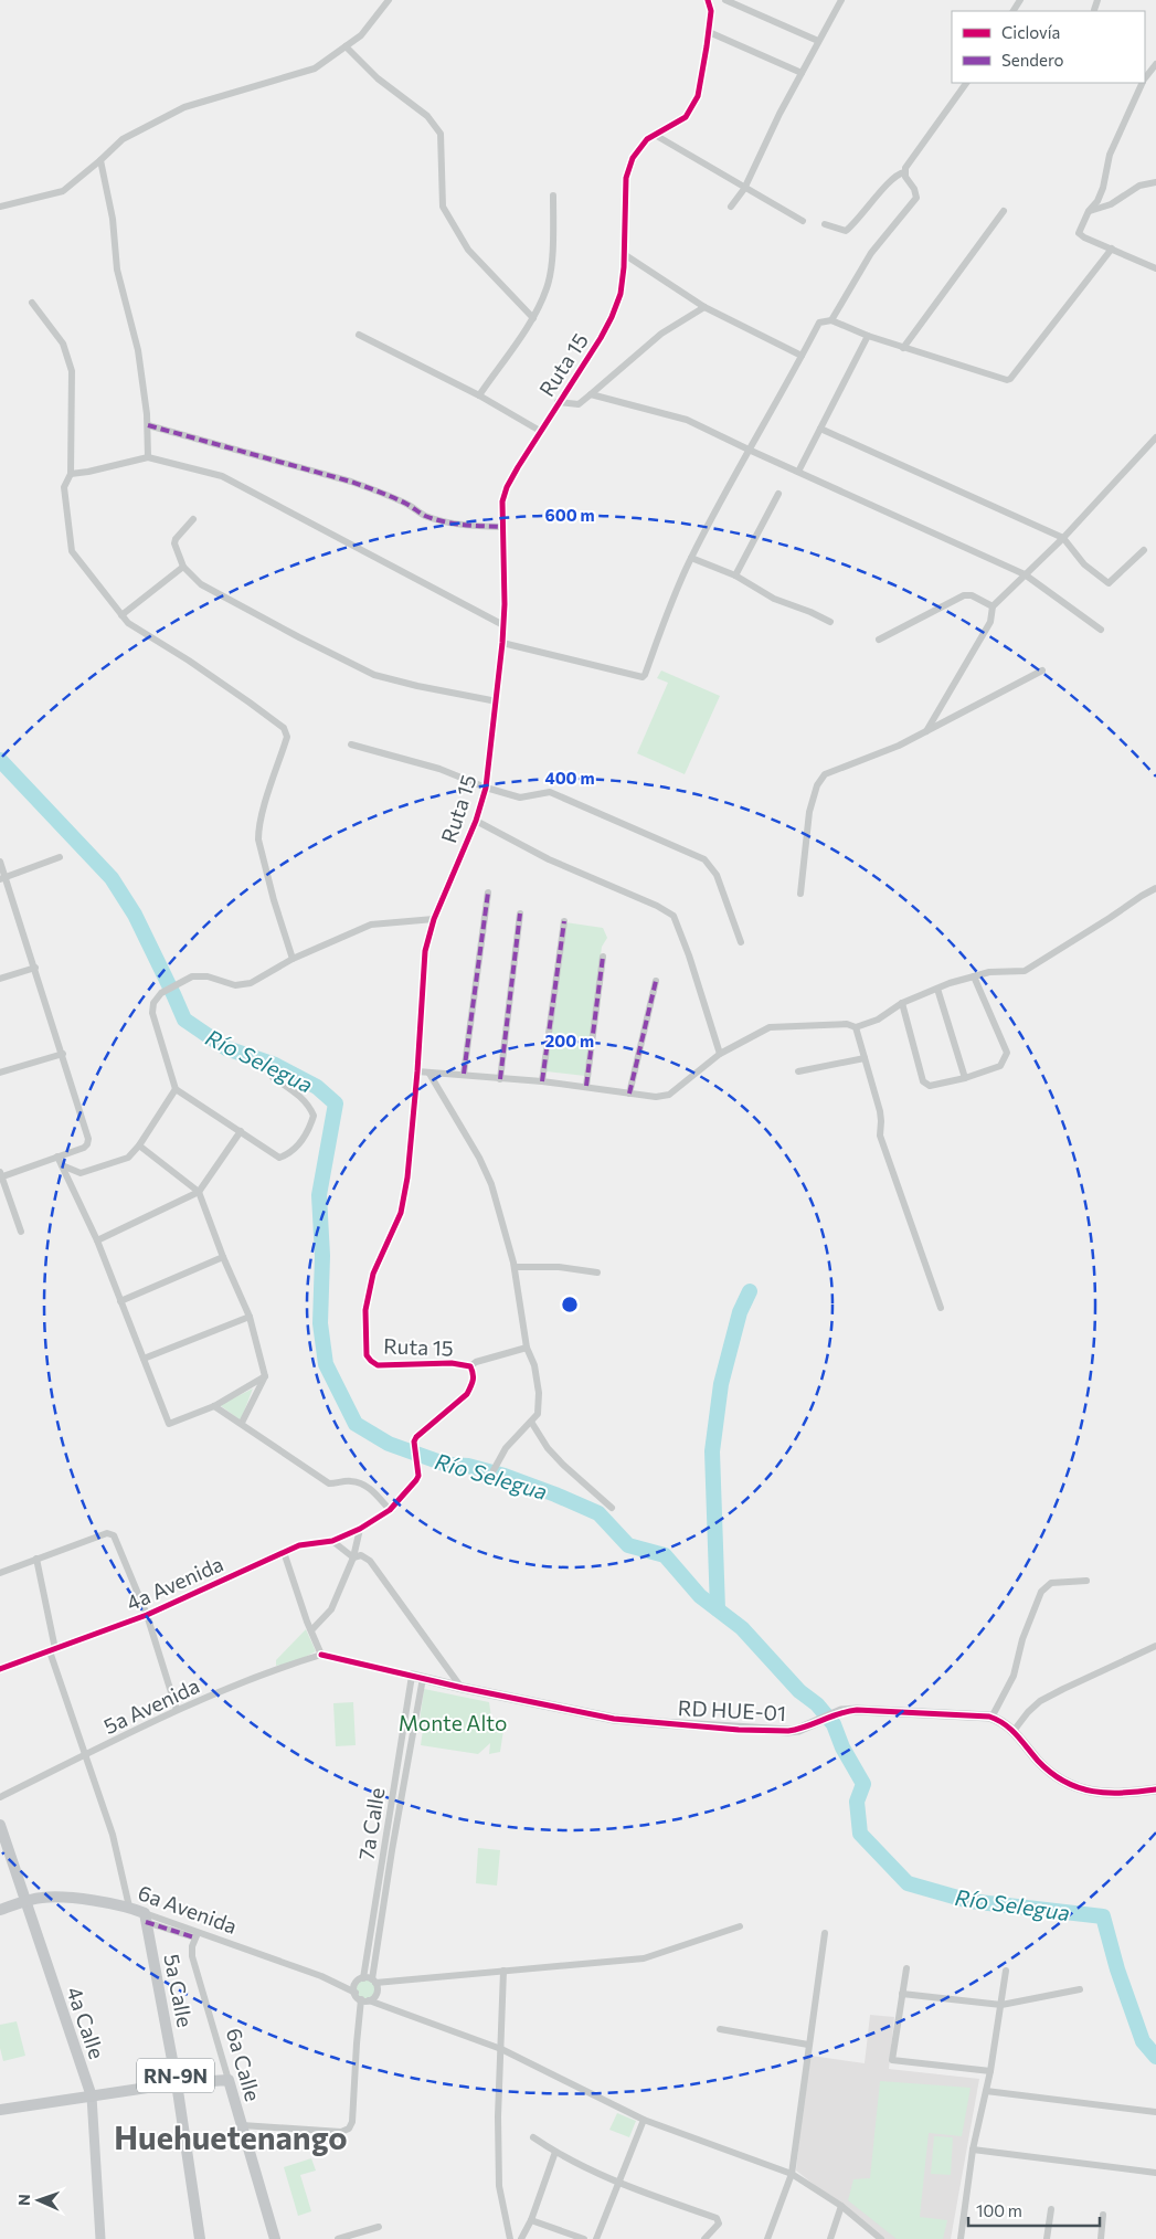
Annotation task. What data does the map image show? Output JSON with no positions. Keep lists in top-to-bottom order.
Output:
{
  "streets": {
    "main road": [
      "6a Avenida",
      "5a Calle",
      "4a Calle",
      "6a Calle",
      "RN-9N"
    ],
    "street": [
      "Ruta 15",
      "4a Avenida",
      "5a Avenida",
      "RD HUE-01",
      "7a Calle"
    ]
  },
  "crossings": [
    ["Ruta 15", "4a Avenida"],
    ["RD HUE-01", "7a Calle"],
    ["7a Calle", "6a Avenida"],
    ["6a Avenida", "5a Calle"],
    ["6a Avenida", "4a Calle"],
    ["6a Avenida", "6a Calle"],
    ["5a Calle", "RN-9N"],
    ["4a Calle", "RN-9N"],
    ["6a Calle", "RN-9N"]
  ],
  "districts": ["Huehuetenango"],
  "water": ["Río Selegua"],
  "parks": ["Monte Alto"],
  "legend": ["Ciclovía", "Sendero"],
  "scale_bar": "100 m",
  "north": "left",
  "rings": ["600 m", "400 m", "200 m"]
}
